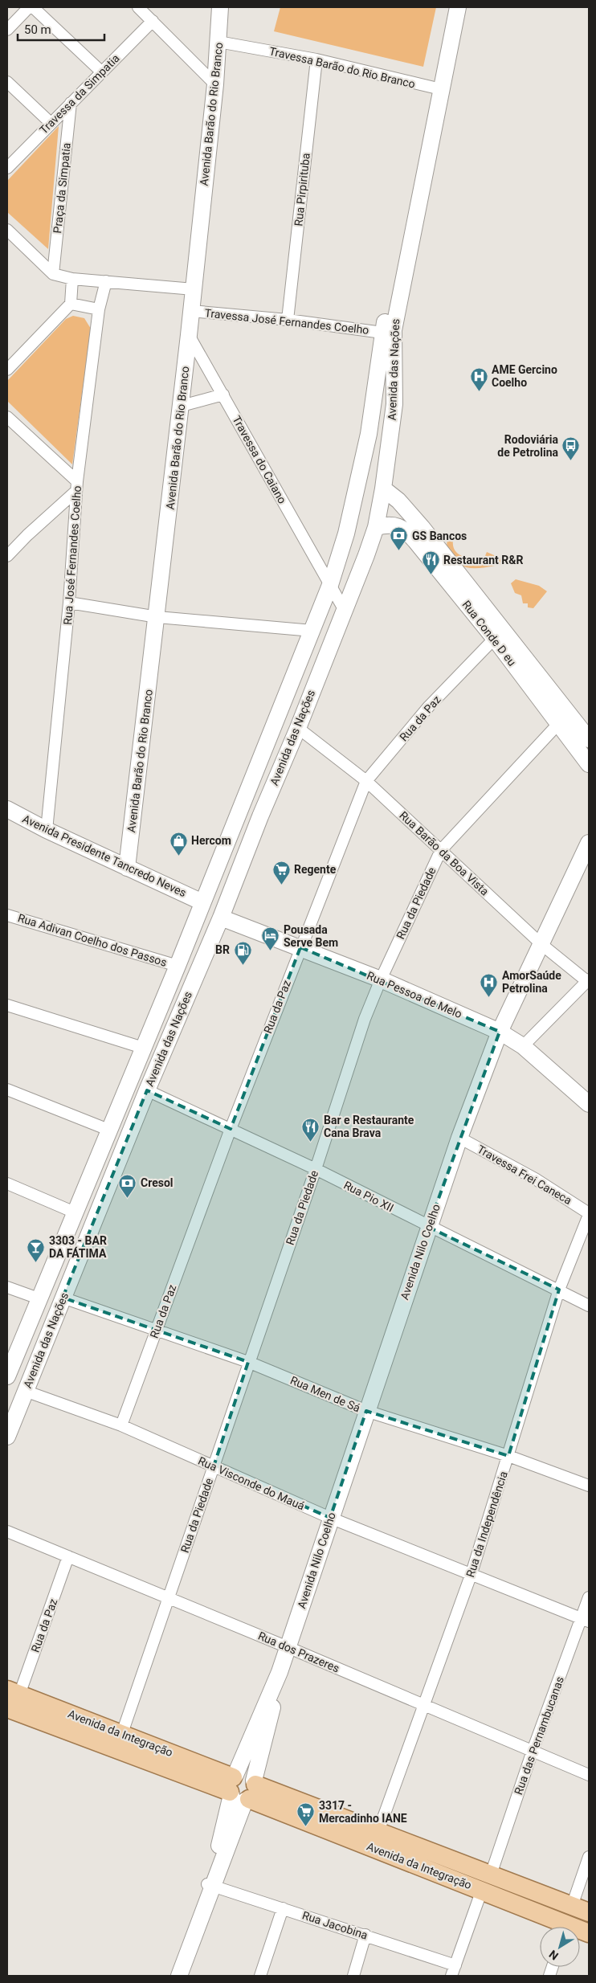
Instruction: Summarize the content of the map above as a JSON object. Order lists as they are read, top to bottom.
{
  "streets": {
    "main road": [
      "Avenida Barão do Rio Branco",
      "Avenida das Nações",
      "Rua Conde D eu",
      "Avenida Presidente Tancredo Neves",
      "Rua Pessoa de Melo",
      "Avenida Nilo Coelho",
      "Avenida da Integração"
    ],
    "street": [
      "Travessa Barão do Rio Branco",
      "Travessa da Simpatia",
      "Praça da Simpatia",
      "Rua Pirpirituba",
      "Travessa José Fernandes Coelho",
      "Travessa do Caiano",
      "Rua José Fernandes Coelho",
      "Rua da Paz",
      "Rua Barão da Boa Vista",
      "Rua da Piedade",
      "Rua Adivan Coelho dos Passos",
      "Travessa Frei Caneca",
      "Rua Pio XII",
      "Rua Men de Sá",
      "Rua Visconde do Mauá",
      "Rua da Independência",
      "Rua dos Prazeres",
      "Rua das Pernambucanas",
      "Rua Jacobina"
    ]
  },
  "crossings": [
    ["Travessa Barão do Rio Branco", "Avenida Barão do Rio Branco"],
    ["Travessa Barão do Rio Branco", "Rua Pirpirituba"],
    ["Travessa Barão do Rio Branco", "Avenida das Nações"],
    ["Travessa da Simpatia", "Praça da Simpatia"],
    ["Avenida Barão do Rio Branco", "Travessa José Fernandes Coelho"],
    ["Avenida Barão do Rio Branco", "Travessa do Caiano"],
    ["Avenida Barão do Rio Branco", "Avenida Presidente Tancredo Neves"],
    ["Rua Pirpirituba", "Travessa José Fernandes Coelho"],
    ["Travessa José Fernandes Coelho", "Avenida das Nações"],
    ["Avenida das Nações", "Travessa do Caiano"],
    ["Avenida das Nações", "Rua Conde D eu"],
    ["Avenida das Nações", "Rua Barão da Boa Vista"],
    ["Avenida das Nações", "Avenida Presidente Tancredo Neves"],
    ["Avenida das Nações", "Rua Adivan Coelho dos Passos"],
    ["Avenida das Nações", "Rua Pessoa de Melo"],
    ["Avenida das Nações", "Rua Pio XII"],
    ["Avenida das Nações", "Rua Men de Sá"],
    ["Avenida das Nações", "Rua Visconde do Mauá"],
    ["Rua José Fernandes Coelho", "Avenida Presidente Tancredo Neves"],
    ["Rua Conde D eu", "Rua da Paz"],
    ["Rua Conde D eu", "Rua da Piedade"],
    ["Rua da Paz", "Rua Barão da Boa Vista"],
    ["Rua da Paz", "Rua Pessoa de Melo"],
    ["Rua da Paz", "Rua Pio XII"],
    ["Rua da Paz", "Rua Men de Sá"],
    ["Rua da Paz", "Rua Visconde do Mauá"],
    ["Rua da Paz", "Rua dos Prazeres"],
    ["Rua da Paz", "Avenida da Integração"],
    ["Rua Barão da Boa Vista", "Rua da Piedade"],
    ["Rua Barão da Boa Vista", "Avenida Nilo Coelho"],
    ["Rua da Piedade", "Rua Pessoa de Melo"],
    ["Rua da Piedade", "Rua Pio XII"],
    ["Rua da Piedade", "Rua Men de Sá"],
    ["Rua da Piedade", "Rua Visconde do Mauá"],
    ["Rua da Piedade", "Rua dos Prazeres"],
    ["Rua da Piedade", "Avenida da Integração"],
    ["Rua Pessoa de Melo", "Avenida Nilo Coelho"],
    ["Travessa Frei Caneca", "Avenida Nilo Coelho"],
    ["Travessa Frei Caneca", "Rua da Independência"],
    ["Rua Pio XII", "Avenida Nilo Coelho"],
    ["Rua Pio XII", "Rua da Independência"],
    ["Avenida Nilo Coelho", "Rua Men de Sá"],
    ["Avenida Nilo Coelho", "Rua Visconde do Mauá"],
    ["Avenida Nilo Coelho", "Rua dos Prazeres"],
    ["Avenida Nilo Coelho", "Avenida da Integração"],
    ["Avenida Nilo Coelho", "Rua Jacobina"],
    ["Rua Men de Sá", "Rua da Independência"],
    ["Rua Visconde do Mauá", "Rua da Independência"],
    ["Rua Visconde do Mauá", "Rua das Pernambucanas"],
    ["Rua da Independência", "Rua dos Prazeres"],
    ["Rua da Independência", "Avenida da Integração"],
    ["Rua dos Prazeres", "Rua das Pernambucanas"],
    ["Avenida da Integração", "Rua das Pernambucanas"]
  ],
  "places": {
    "hospital": ["AME Gercino Coelho", "AmorSaúde Petrolina"],
    "bus stop": ["Rodoviária de Petrolina"],
    "bank": ["GS Bancos", "Cresol"],
    "restaurant": ["Restaurant R&R", "Bar e Restaurante Cana Brava"],
    "shop": ["Hercom"],
    "supermarket": ["Regente", "3317 - Mercadinho IANE"],
    "hotel": ["Pousada Serve Bem"],
    "fuel station": ["BR"],
    "bar": ["3303 - BAR DA FÁTIMA"]
  },
  "scale_bar": "50 m",
  "north": "bottom left"
}
